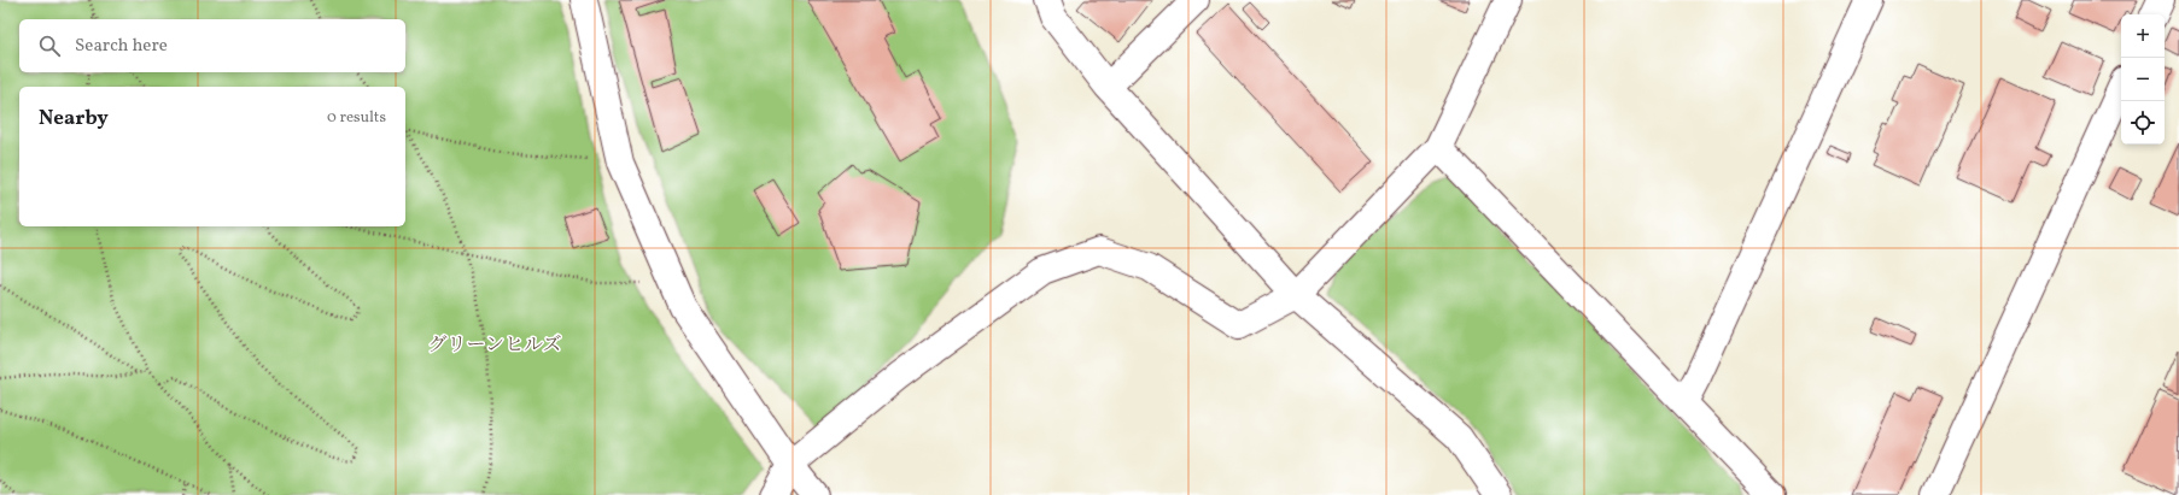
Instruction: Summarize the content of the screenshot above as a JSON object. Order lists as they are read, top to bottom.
{
  "parks": ["グリーンヒルズ"],
  "page": {
    "map_buttons": ["+", "−"],
    "search": "Search here",
    "heading": ["Nearby", "0 results"]
  }
}
